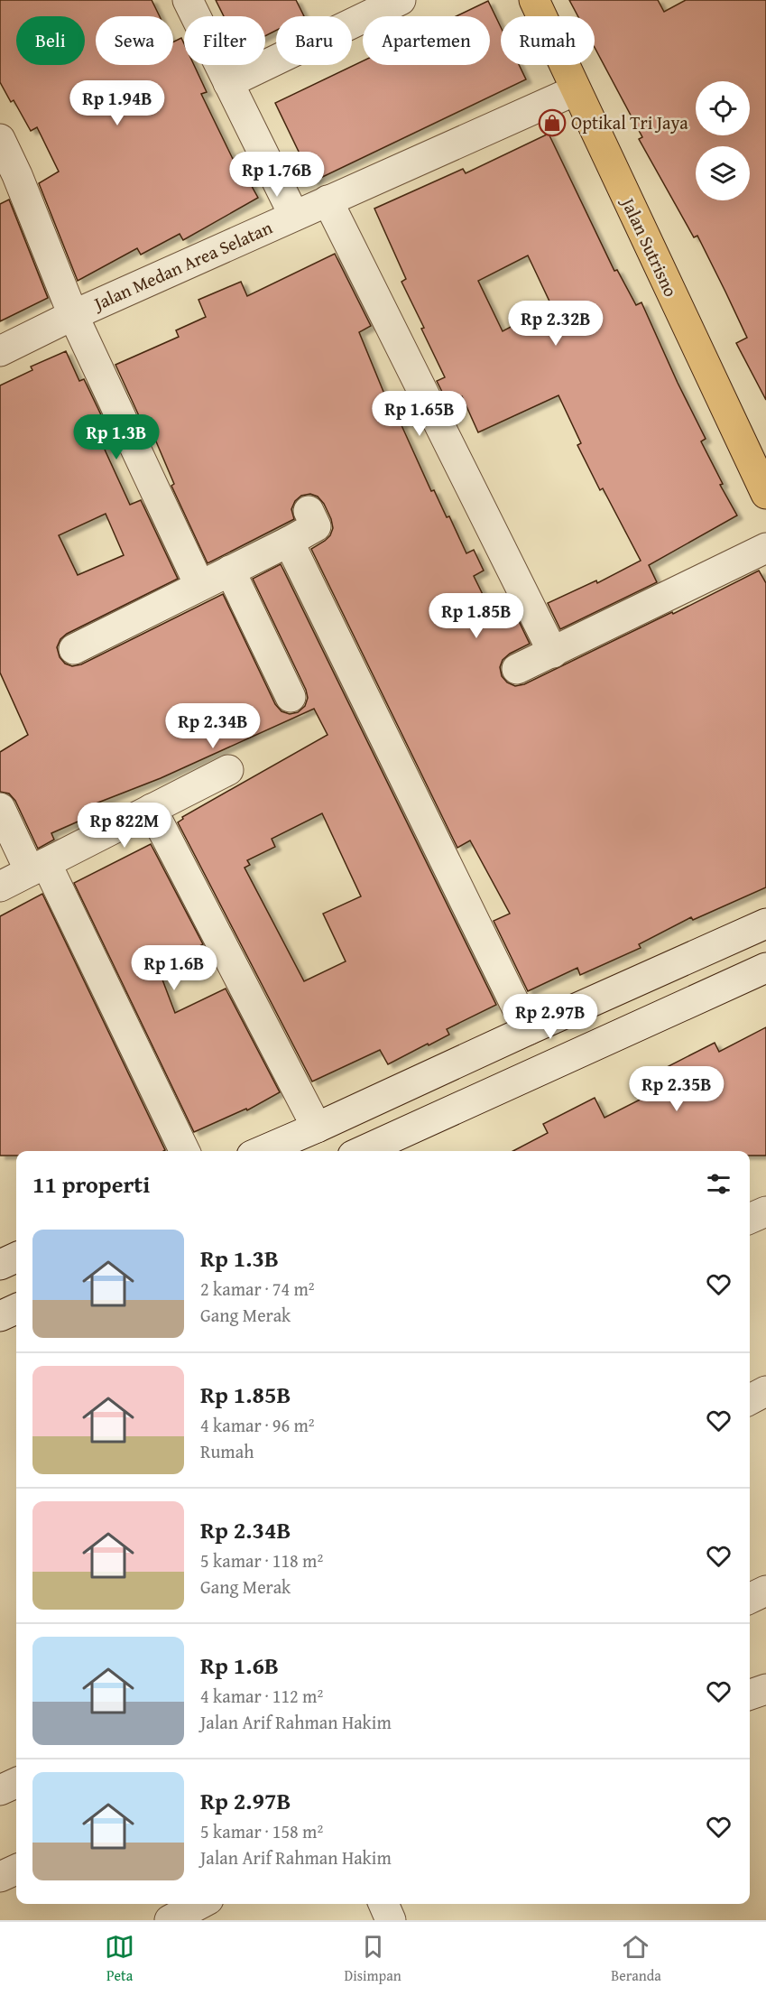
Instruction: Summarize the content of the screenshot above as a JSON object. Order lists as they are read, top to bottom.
{
  "streets": {
    "main road": ["Jalan Sutrisno"],
    "street": ["Jalan Medan Area Selatan"]
  },
  "crossings": [
    ["Jalan Sutrisno", "Jalan Medan Area Selatan"]
  ],
  "places": {
    "shop": ["Optikal Tri Jaya"]
  },
  "page": {
    "chip": [
      "Beli",
      "Sewa",
      "Filter",
      "Baru",
      "Apartemen",
      "Rumah"
    ],
    "price": [
      "Rp 1.94B",
      "Rp 1.76B",
      "Rp 2.32B",
      "Rp 1.65B",
      "Rp 1.3B",
      "Rp 1.85B",
      "Rp 2.34B",
      "Rp 822M",
      "Rp 1.6B",
      "Rp 2.97B",
      "Rp 2.35B"
    ],
    "heading": "11 properti",
    "list": [
      {
        "name": "Rp 1.3B",
        "note": "2 kamar · 74 m² · Gang Merak"
      },
      {
        "name": "Rp 1.85B",
        "note": "4 kamar · 96 m² · Rumah"
      },
      {
        "name": "Rp 2.34B",
        "note": "5 kamar · 118 m² · Gang Merak"
      },
      {
        "name": "Rp 1.6B",
        "note": "4 kamar · 112 m² · Jalan Arif Rahman Hakim"
      },
      {
        "name": "Rp 2.97B",
        "note": "5 kamar · 158 m² · Jalan Arif Rahman Hakim"
      }
    ],
    "tabs": ["Peta", "Disimpan", "Beranda"]
  }
}
